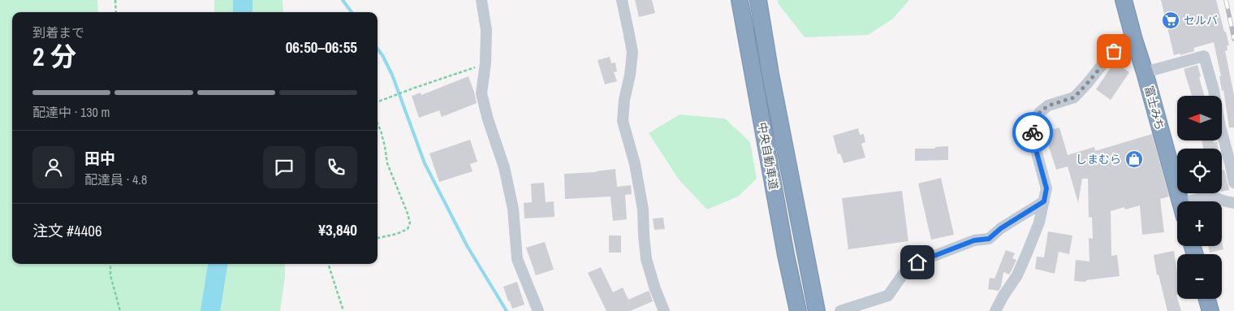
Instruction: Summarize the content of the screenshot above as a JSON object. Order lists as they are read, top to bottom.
{
  "streets": {
    "highway": ["富士みち", "中央自動車道"]
  },
  "places": {
    "supermarket": ["セルバ"],
    "shop": ["しまむら"]
  },
  "north": "left",
  "page": {
    "heading": ["2 分", "到着まで", "06:50–06:55"],
    "panel": [
      "田中",
      "配達員 · 4.8",
      "注文 #4406",
      "¥3,840"
    ],
    "bar": "配達中 · 130 m",
    "map_buttons": ["+", "−"]
  }
}
